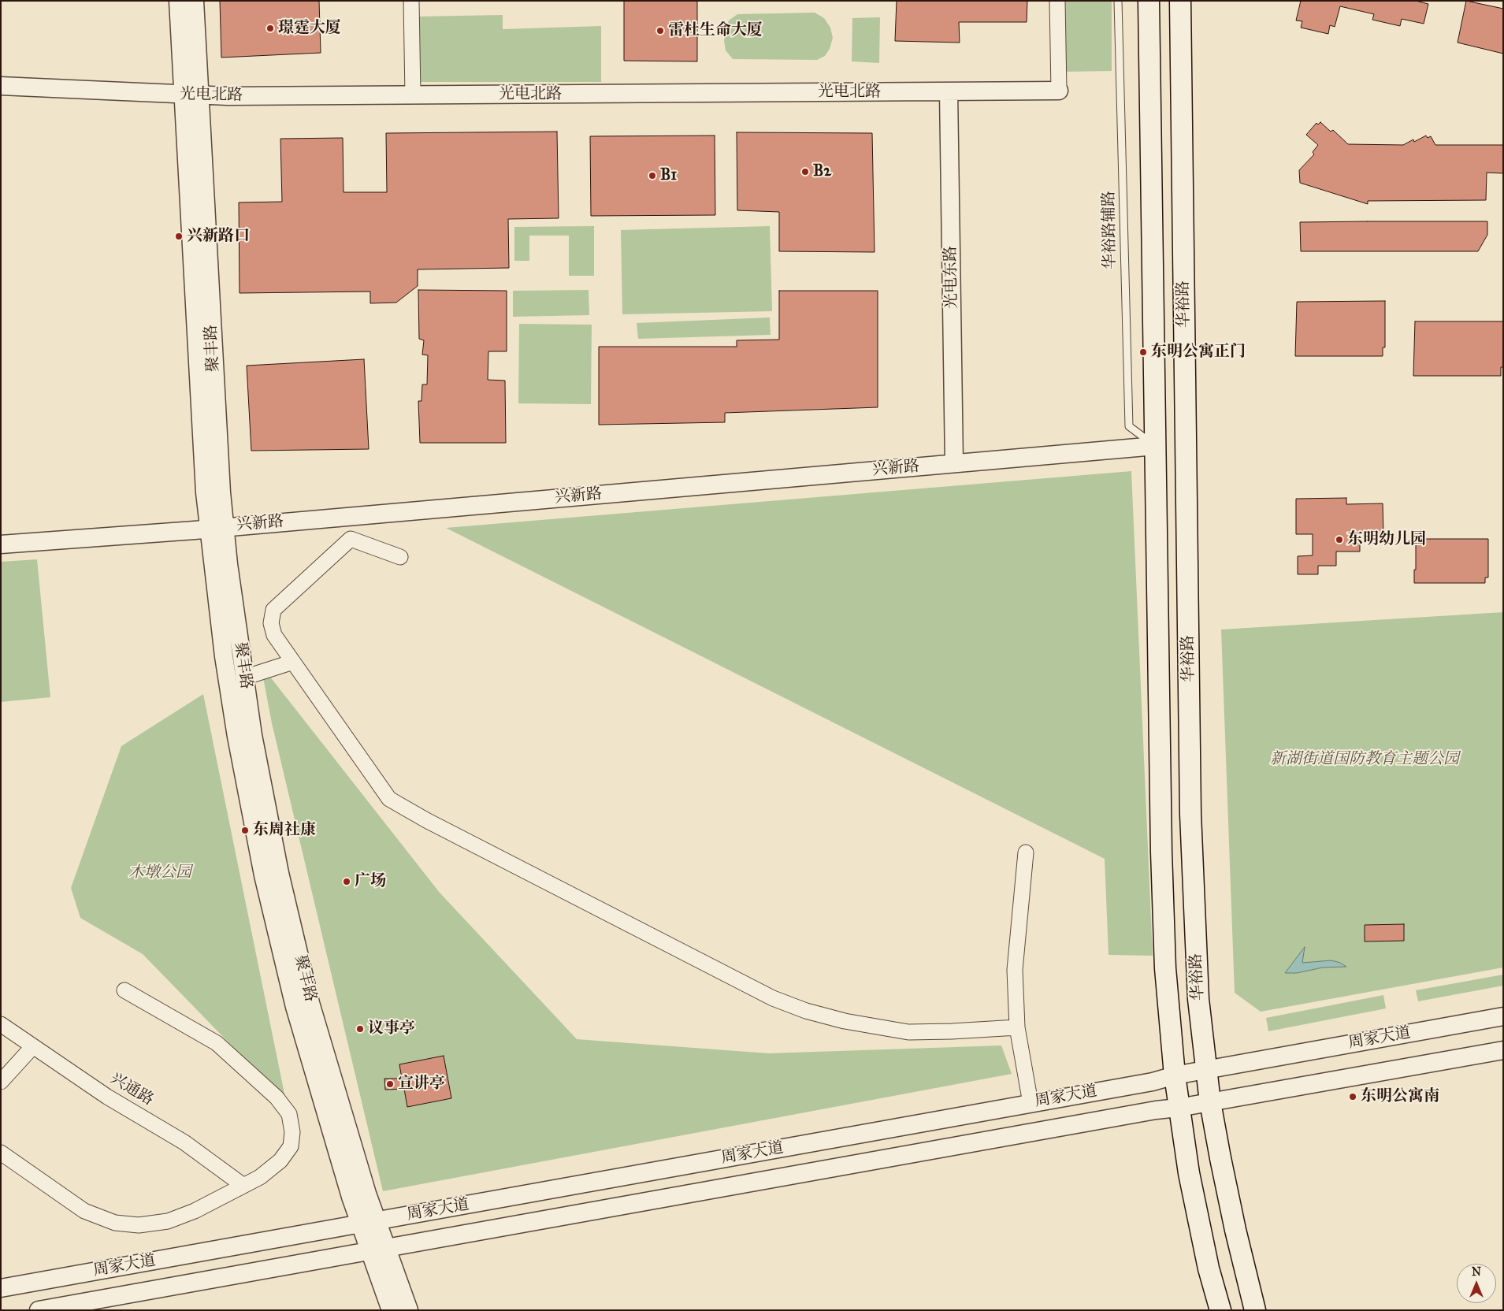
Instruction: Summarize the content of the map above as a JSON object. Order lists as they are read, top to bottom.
{
  "streets": {
    "main road": ["华裕路"],
    "street": [
      "光电北路",
      "光电东路",
      "聚丰路",
      "兴新路",
      "周家大道",
      "兴通路"
    ],
    "lane": ["华裕路辅路"]
  },
  "crossings": [
    ["光电北路", "光电东路"],
    ["光电北路", "聚丰路"],
    ["华裕路辅路", "华裕路"],
    ["华裕路辅路", "兴新路"],
    ["光电东路", "兴新路"],
    ["华裕路", "兴新路"],
    ["华裕路", "周家大道"],
    ["聚丰路", "兴新路"],
    ["聚丰路", "周家大道"]
  ],
  "parks": ["新湖街道国防教育主题公园", "木墩公园"],
  "places": [
    "璟霆大厦",
    "雷杜生命大厦",
    "B2",
    "B1",
    "兴新路口",
    "东明公寓正门",
    "东明幼儿园",
    "东周社康",
    "广场",
    "议事亭",
    "宣讲亭",
    "东明公寓南"
  ],
  "north": "top"
}
